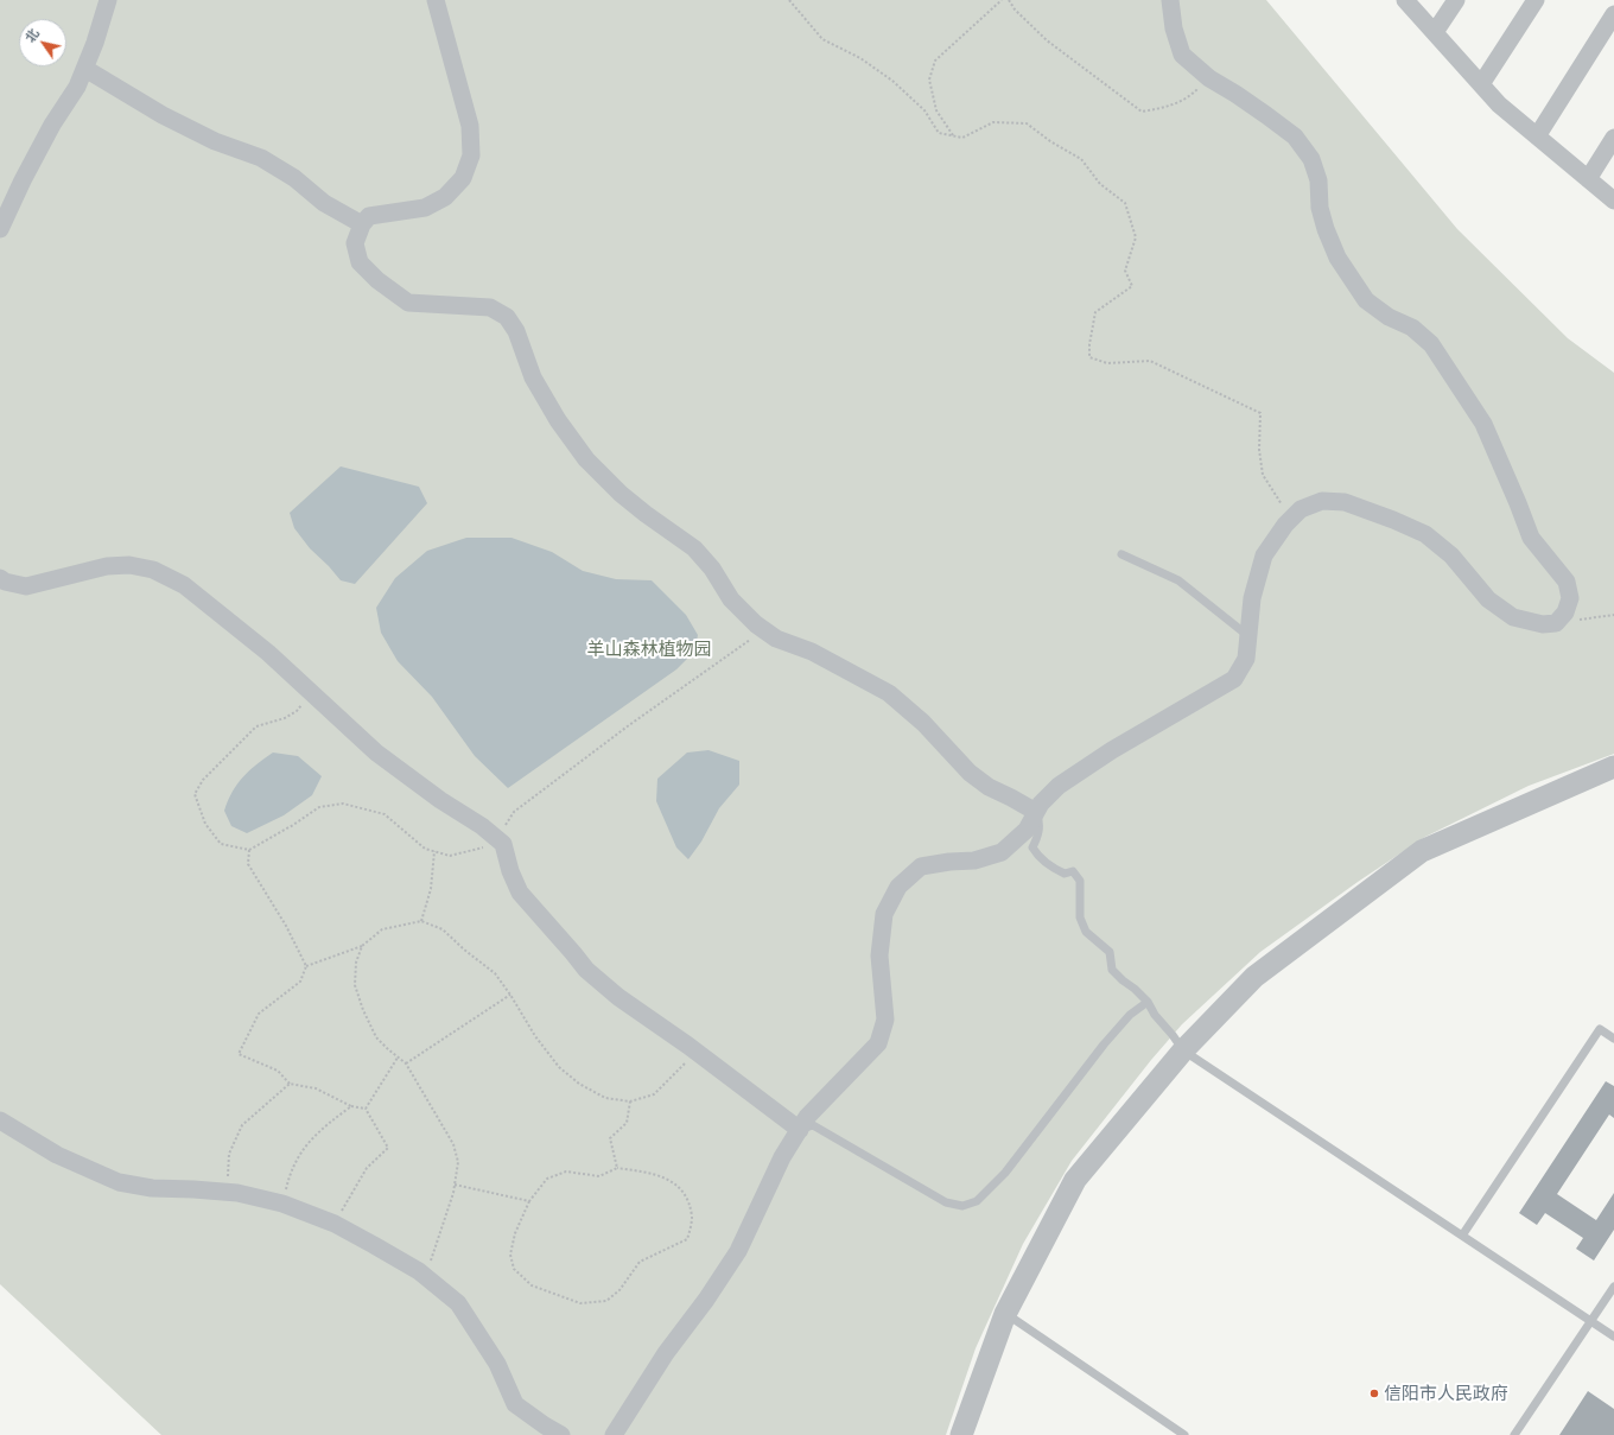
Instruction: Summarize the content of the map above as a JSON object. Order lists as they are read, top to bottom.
{
  "parks": ["羊山森林植物园"],
  "places": ["信阳市人民政府"],
  "north": "top left"
}
